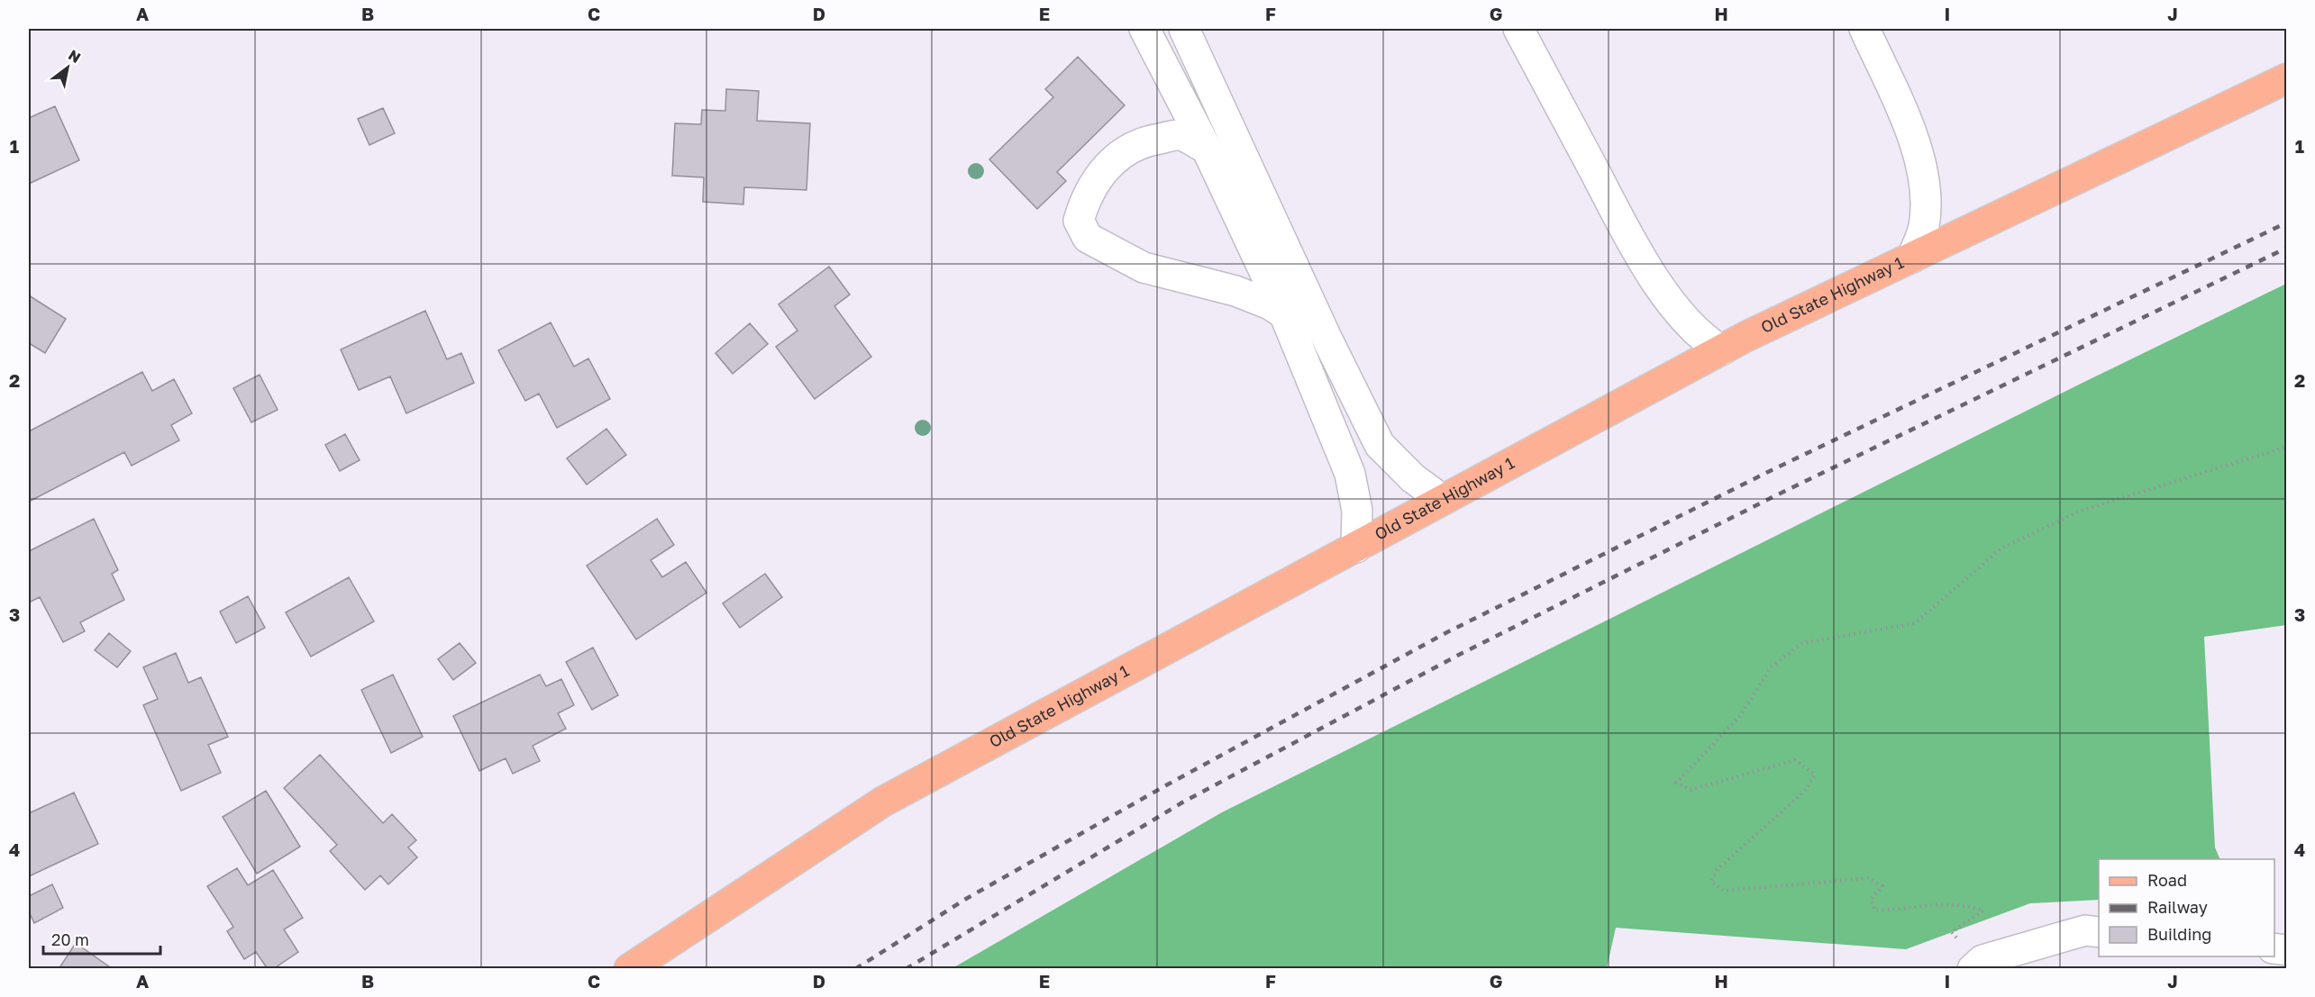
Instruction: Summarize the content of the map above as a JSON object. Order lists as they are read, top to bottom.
{
  "streets": {
    "main road": ["Old State Highway 1"]
  },
  "legend": ["Road", "Railway", "Building"],
  "scale_bar": "20 m",
  "north": "top right",
  "grid": {
    "columns": [
      "A",
      "B",
      "C",
      "D",
      "E",
      "F",
      "G",
      "H",
      "I",
      "J"
    ],
    "rows": [
      "1",
      "2",
      "3",
      "4"
    ]
  }
}
